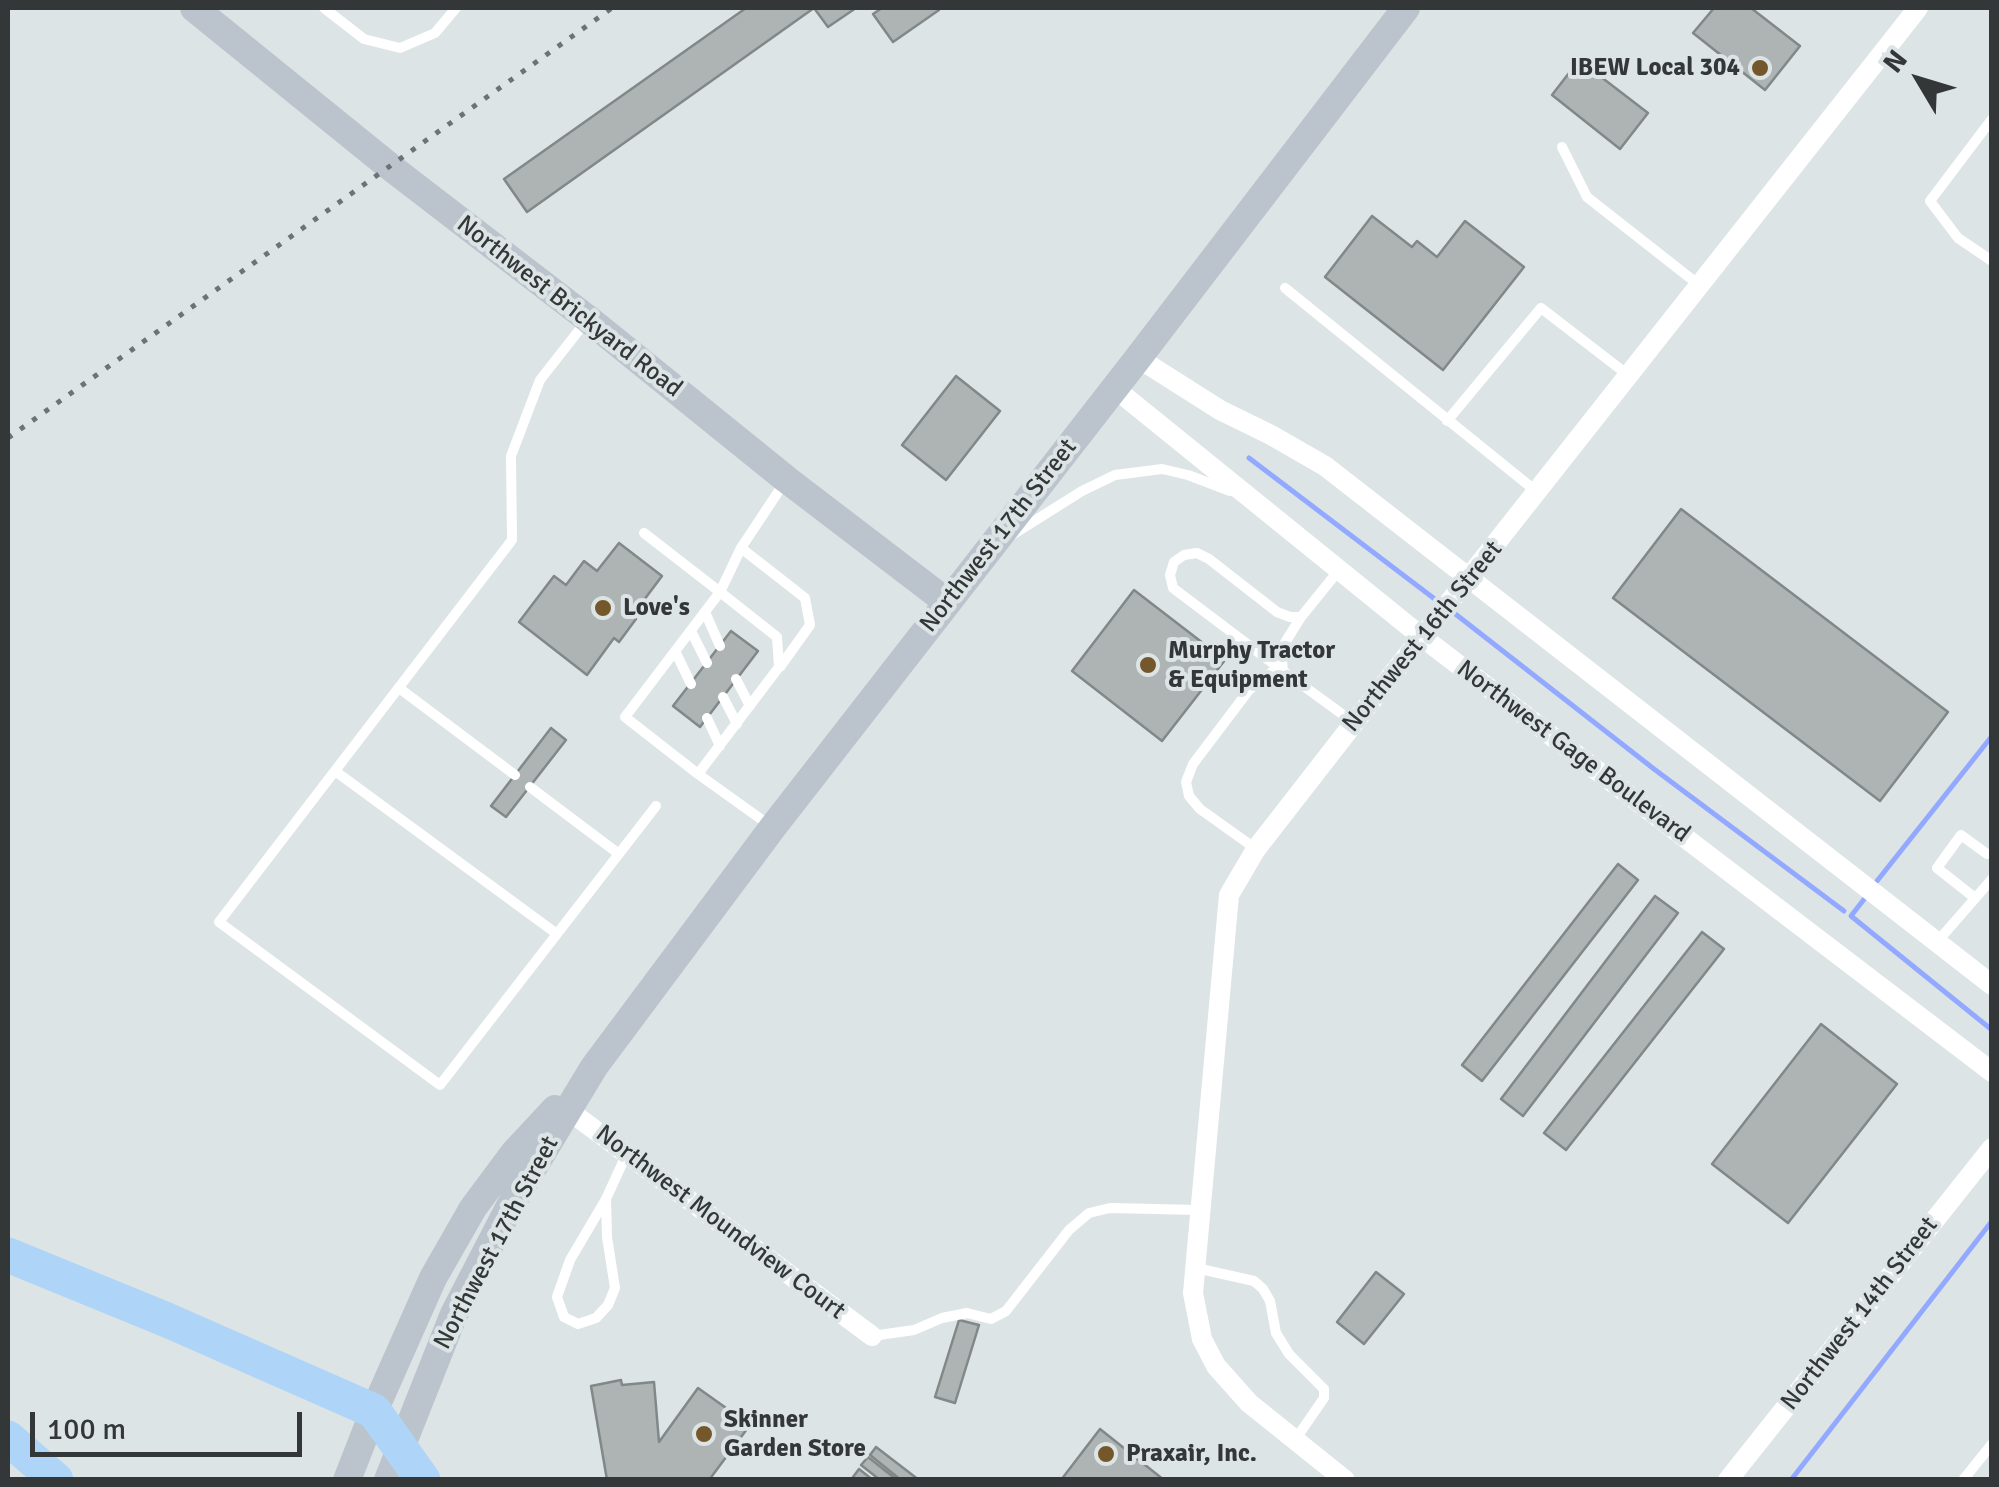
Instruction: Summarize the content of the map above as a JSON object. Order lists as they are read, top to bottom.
{
  "streets": {
    "main road": ["Northwest Brickyard Road", "Northwest 17th Street"],
    "street": [
      "Northwest 16th Street",
      "Northwest Gage Boulevard",
      "Northwest Moundview Court",
      "Northwest 14th Street"
    ]
  },
  "crossings": [
    ["Northwest Brickyard Road", "Northwest 17th Street"],
    ["Northwest 17th Street", "Northwest Gage Boulevard"],
    ["Northwest 17th Street", "Northwest Moundview Court"],
    ["Northwest 16th Street", "Northwest Gage Boulevard"]
  ],
  "places": [
    "IBEW Local 304",
    "Love's",
    "Murphy Tractor & Equipment",
    "Skinner Garden Store",
    "Praxair, Inc."
  ],
  "scale_bar": "100 m",
  "north": "top left"
}
